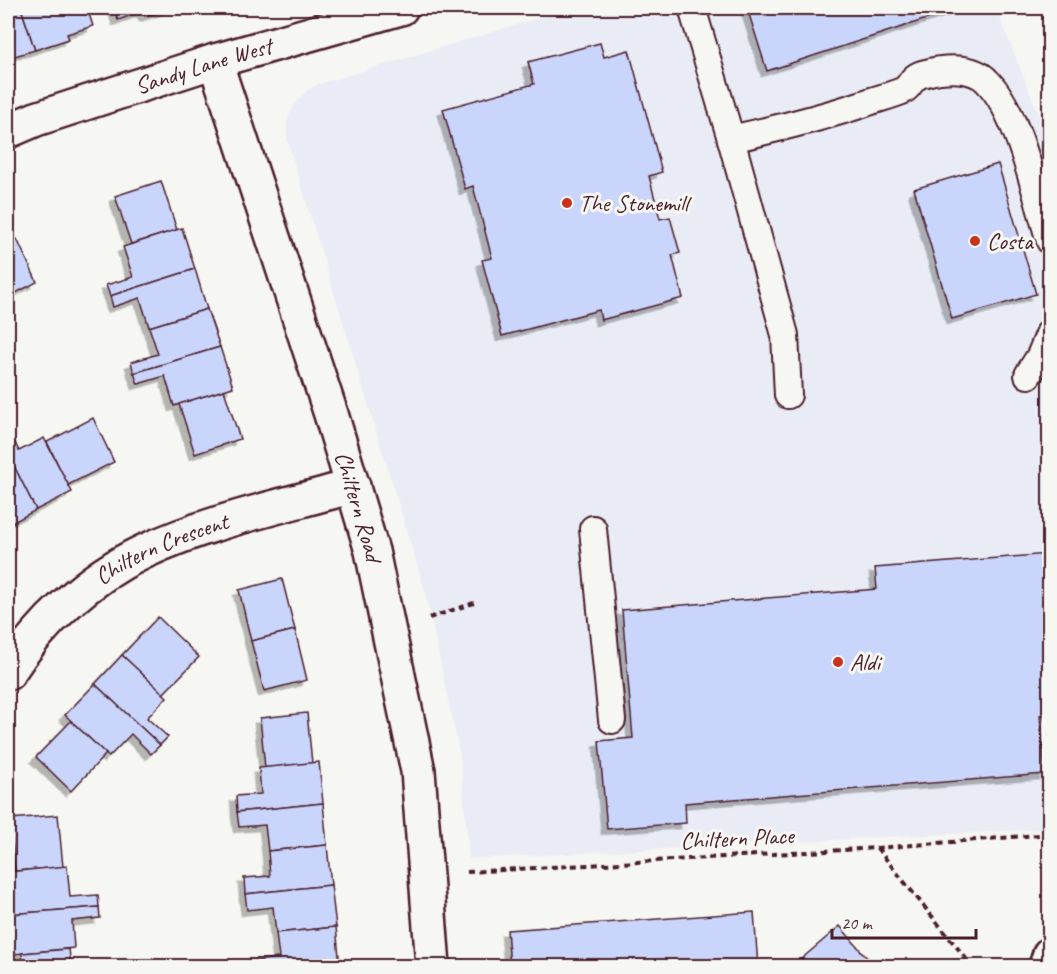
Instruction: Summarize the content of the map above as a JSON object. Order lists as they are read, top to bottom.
{
  "streets": {
    "street": ["Sandy Lane West", "Chiltern Road", "Chiltern Crescent"],
    "path": ["Chiltern Place"]
  },
  "crossings": [
    ["Sandy Lane West", "Chiltern Road"],
    ["Chiltern Road", "Chiltern Crescent"],
    ["Chiltern Road", "Chiltern Place"]
  ],
  "places": ["The Stonemill", "Costa", "Aldi"],
  "scale_bar": "20 m"
}
